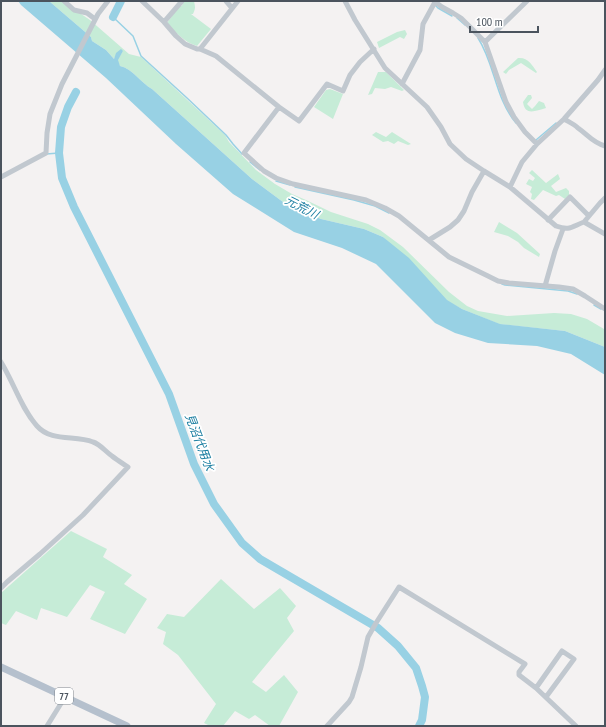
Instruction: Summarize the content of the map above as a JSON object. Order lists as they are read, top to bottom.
{
  "streets": {
    "main road": ["77"]
  },
  "water": ["元荒川", "見沼代用水"],
  "scale_bar": "100 m"
}
